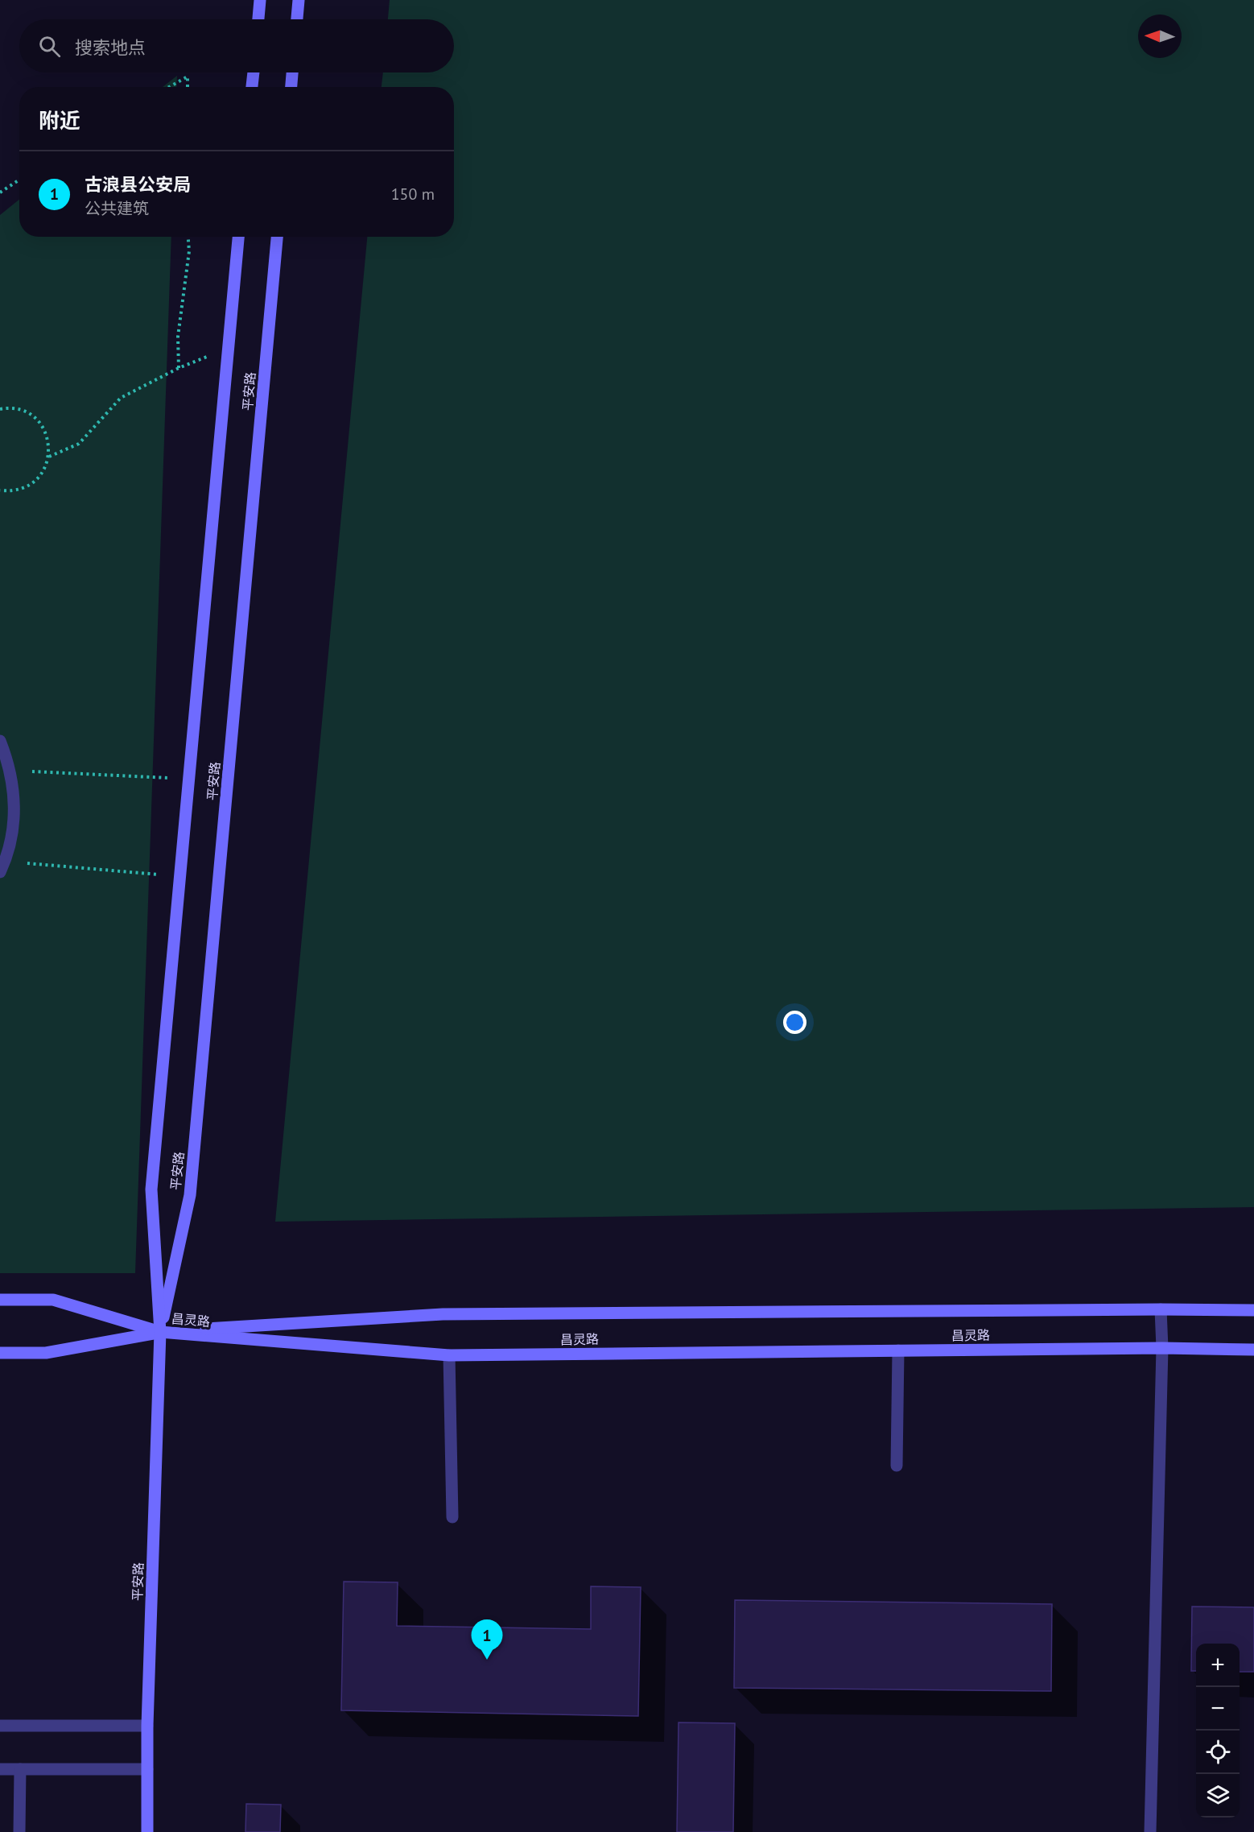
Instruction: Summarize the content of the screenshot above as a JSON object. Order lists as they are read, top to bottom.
{
  "streets": {
    "main road": ["平安路", "昌灵路"]
  },
  "crossings": [
    ["平安路", "昌灵路"]
  ],
  "north": "left",
  "page": {
    "search": "搜索地点",
    "heading": "附近",
    "list": [
      {
        "mark": "1",
        "name": "古浪县公安局",
        "note": "公共建筑",
        "value": "150 m"
      }
    ],
    "pins": "1",
    "map_buttons": ["+", "−"]
  }
}
